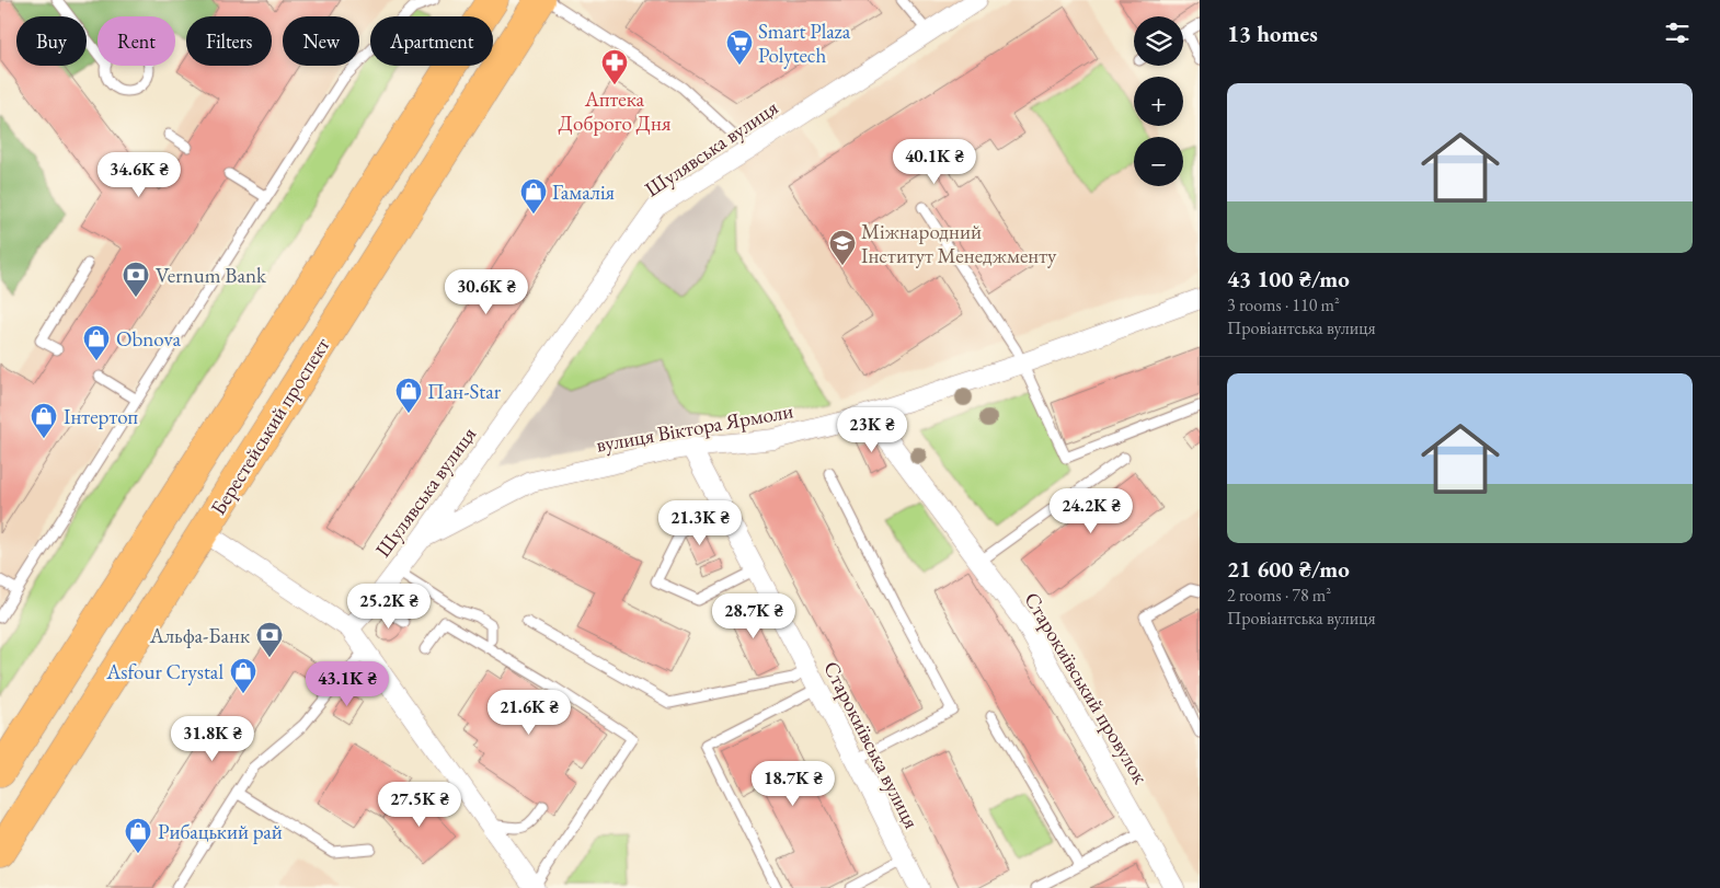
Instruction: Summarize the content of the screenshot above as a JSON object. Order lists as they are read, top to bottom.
{
  "streets": {
    "main road": ["Берестейський проспект"],
    "street": [
      "Шулявська вулиця",
      "вулиця Віктора Ярмоли",
      "Старокиївський провулок",
      "Старокиївська вулиця"
    ]
  },
  "crossings": [
    ["Шулявська вулиця", "вулиця Віктора Ярмоли"],
    ["вулиця Віктора Ярмоли", "Старокиївський провулок"],
    ["вулиця Віктора Ярмоли", "Старокиївська вулиця"]
  ],
  "places": {
    "supermarket": ["Smart Plaza Polytech"],
    "pharmacy": ["Аптека Доброго Дня"],
    "shop": [
      "Гамалія",
      "Obnova",
      "Пан-Star",
      "Інтертоп",
      "Asfour Crystal",
      "Рибацький рай"
    ],
    "school or university": ["Міжнародний Інститут Менеджменту"],
    "bank": ["Vernum Bank", "Альфа-Банк"]
  },
  "page": {
    "heading": "13 homes",
    "map_buttons": ["+", "−"],
    "chip": [
      "Buy",
      "Rent",
      "Filters",
      "New",
      "Apartment"
    ],
    "list": [
      {
        "name": "43 100 ₴/mo",
        "note": "3 rooms · 110 m² · Провіантська вулиця"
      },
      {
        "name": "21 600 ₴/mo",
        "note": "2 rooms · 78 m² · Провіантська вулиця"
      }
    ],
    "price": [
      "40.1K ₴",
      "34.6K ₴",
      "30.6K ₴",
      "23K ₴",
      "24.2K ₴",
      "21.3K ₴",
      "25.2K ₴",
      "28.7K ₴",
      "43.1K ₴",
      "21.6K ₴",
      "31.8K ₴",
      "18.7K ₴",
      "27.5K ₴"
    ]
  }
}
